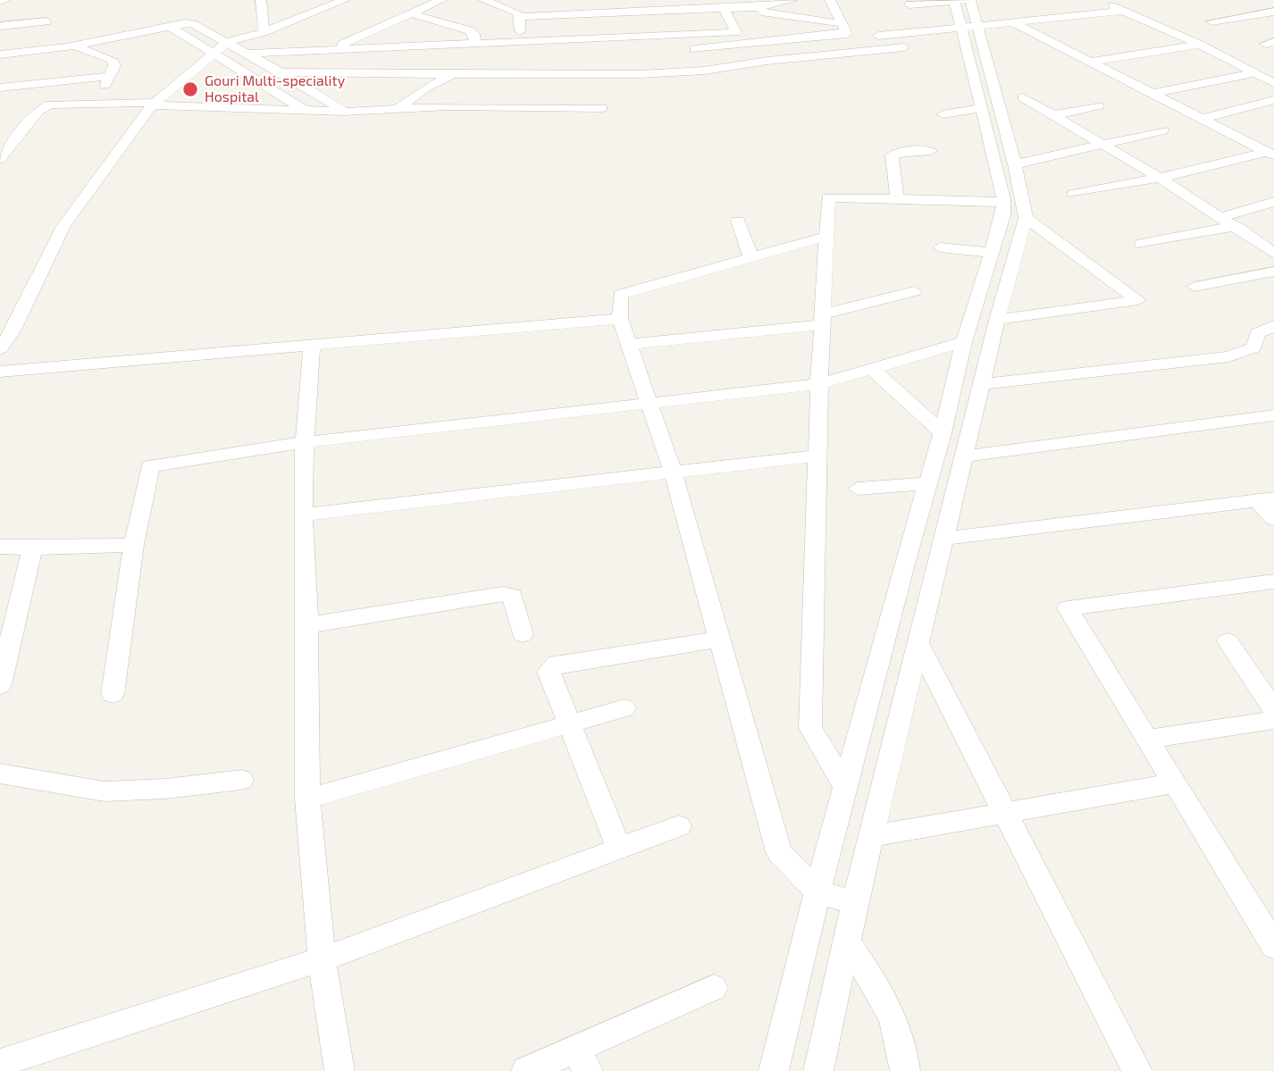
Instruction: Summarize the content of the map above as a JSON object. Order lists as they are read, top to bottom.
{
  "places": ["Gouri Multi-speciality Hospital"]
}
